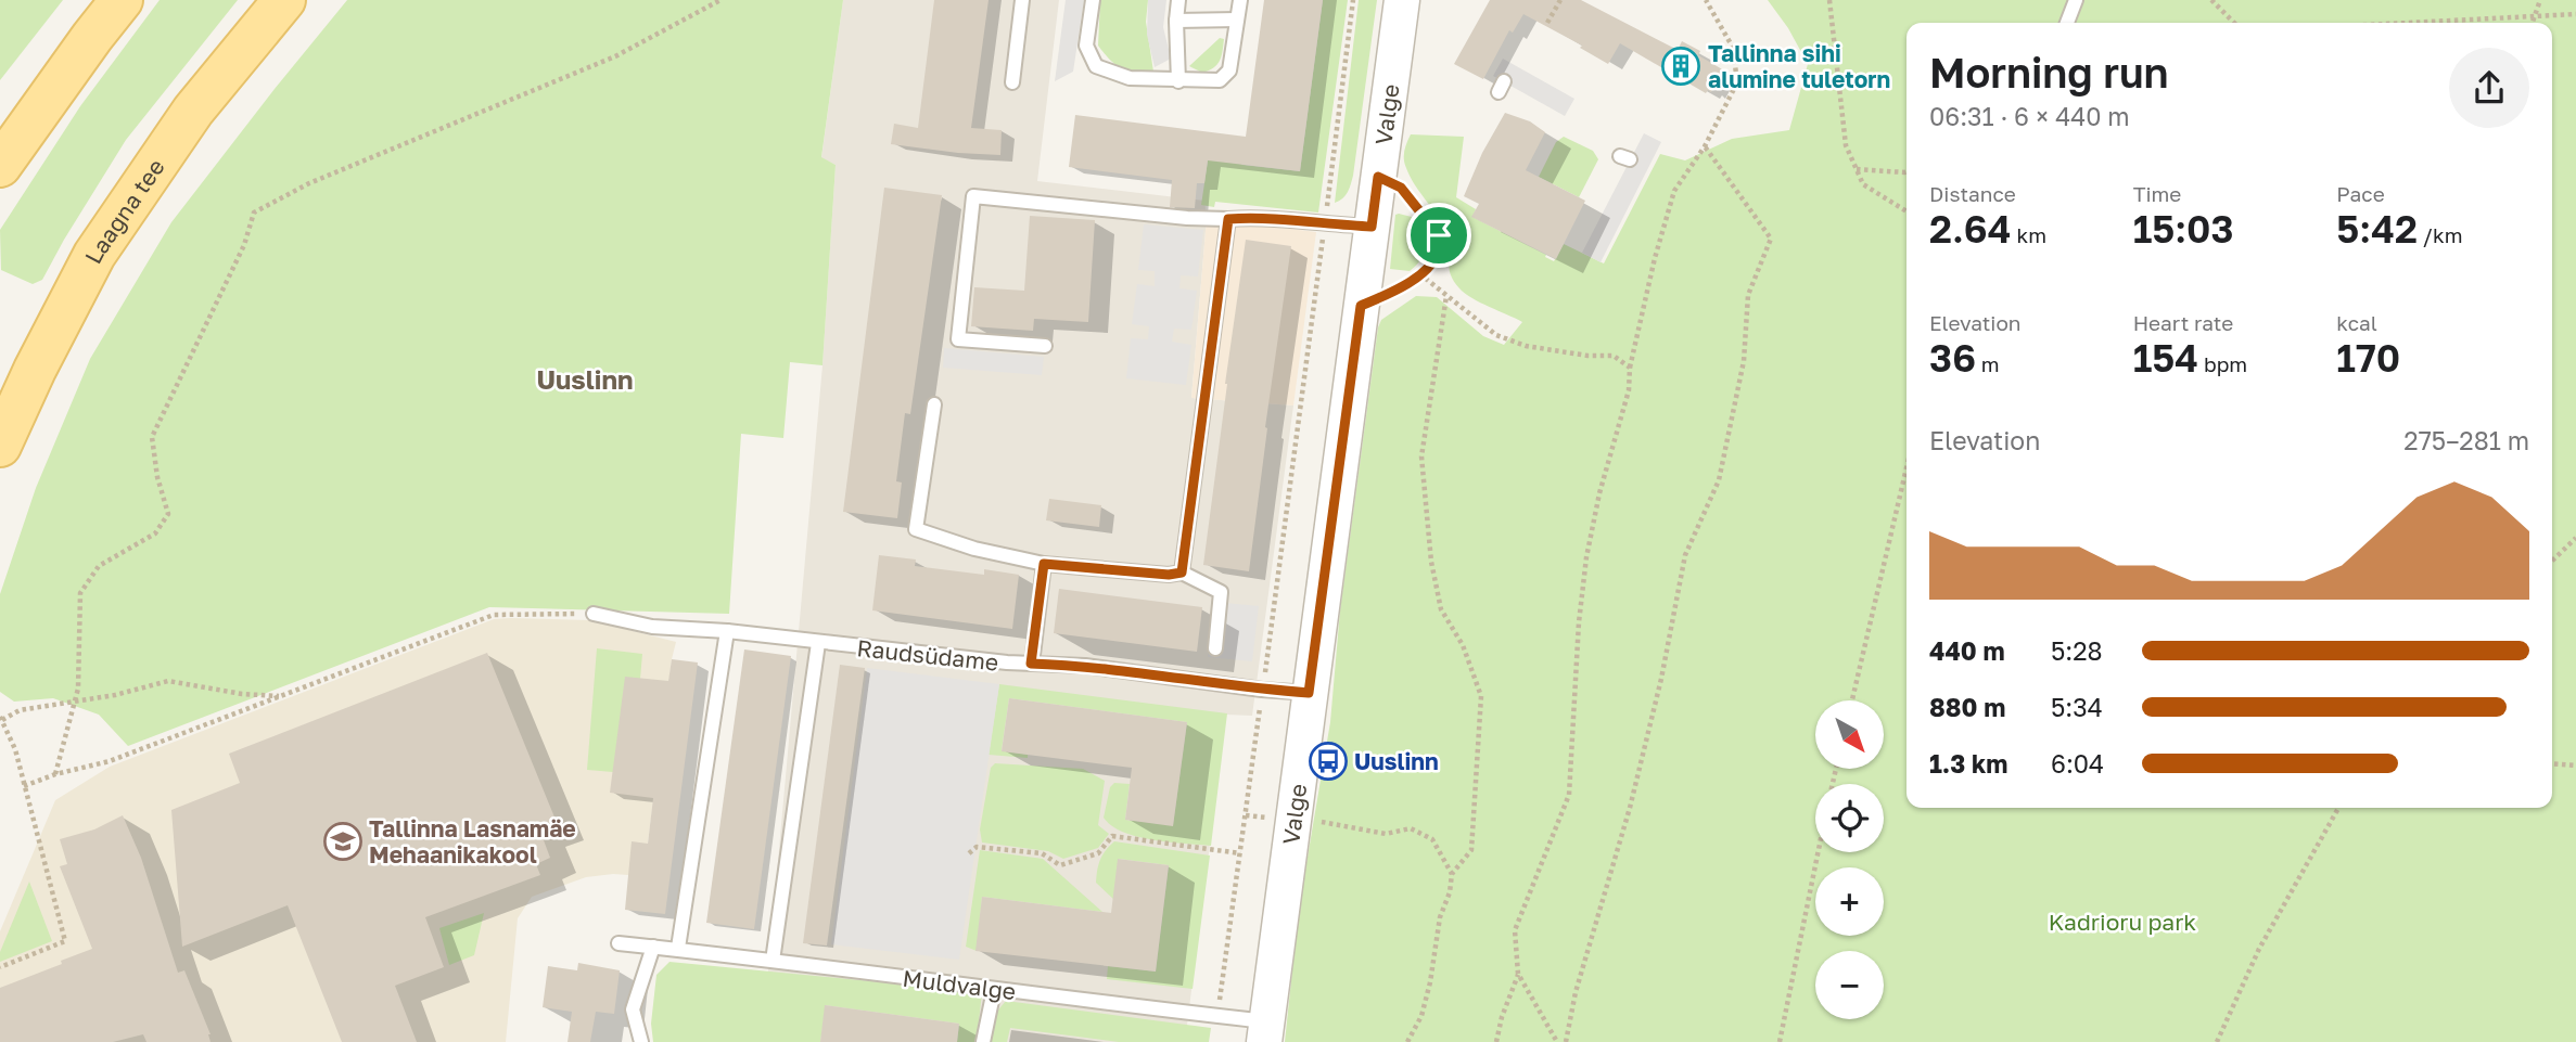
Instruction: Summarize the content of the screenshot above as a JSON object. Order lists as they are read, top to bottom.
{
  "streets": {
    "main road": ["Laagna tee"],
    "street": ["Valge"],
    "lane": ["Raudsüdame", "Muldvalge"]
  },
  "crossings": [
    ["Valge", "Raudsüdame"],
    ["Valge", "Muldvalge"]
  ],
  "districts": ["Uuslinn"],
  "parks": ["Kadrioru park"],
  "places": {
    "building": ["Tallinna sihi alumine tuletorn"],
    "bus stop": ["Uuslinn"],
    "school or university": ["Tallinna Lasnamäe Mehaanikakool"]
  },
  "north": "bottom right",
  "page": {
    "heading": ["Morning run", "06:31 · 6 × 440 m"],
    "stats": [
      ["Distance", "2.64 km"],
      ["Time", "15:03"],
      ["Pace", "5:42 /km"],
      ["Elevation", "36 m"],
      ["Heart rate", "154 bpm"],
      ["kcal", "170"]
    ],
    "chart": ["Elevation", "275–281 m"],
    "list": [
      {
        "name": "440 m",
        "note": "5:28"
      },
      {
        "name": "880 m",
        "note": "5:34"
      },
      {
        "name": "1.3 km",
        "note": "6:04"
      }
    ],
    "map_buttons": ["+", "−"]
  }
}
